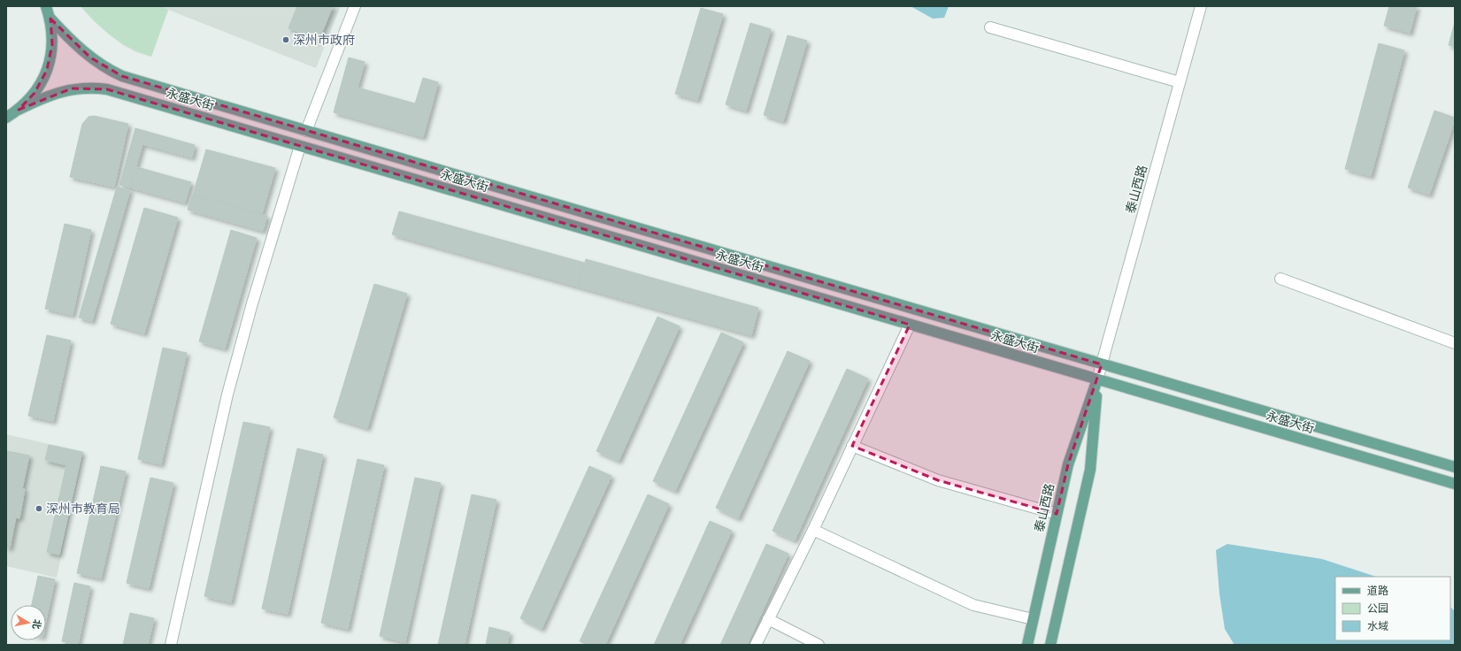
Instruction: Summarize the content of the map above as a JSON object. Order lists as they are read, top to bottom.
{
  "streets": {
    "main road": ["永盛大街", "泰山西路"]
  },
  "crossings": [
    ["永盛大街", "泰山西路"]
  ],
  "places": ["深州市政府", "深州市教育局"],
  "legend": ["道路", "公园", "水域"],
  "north": "right"
}
